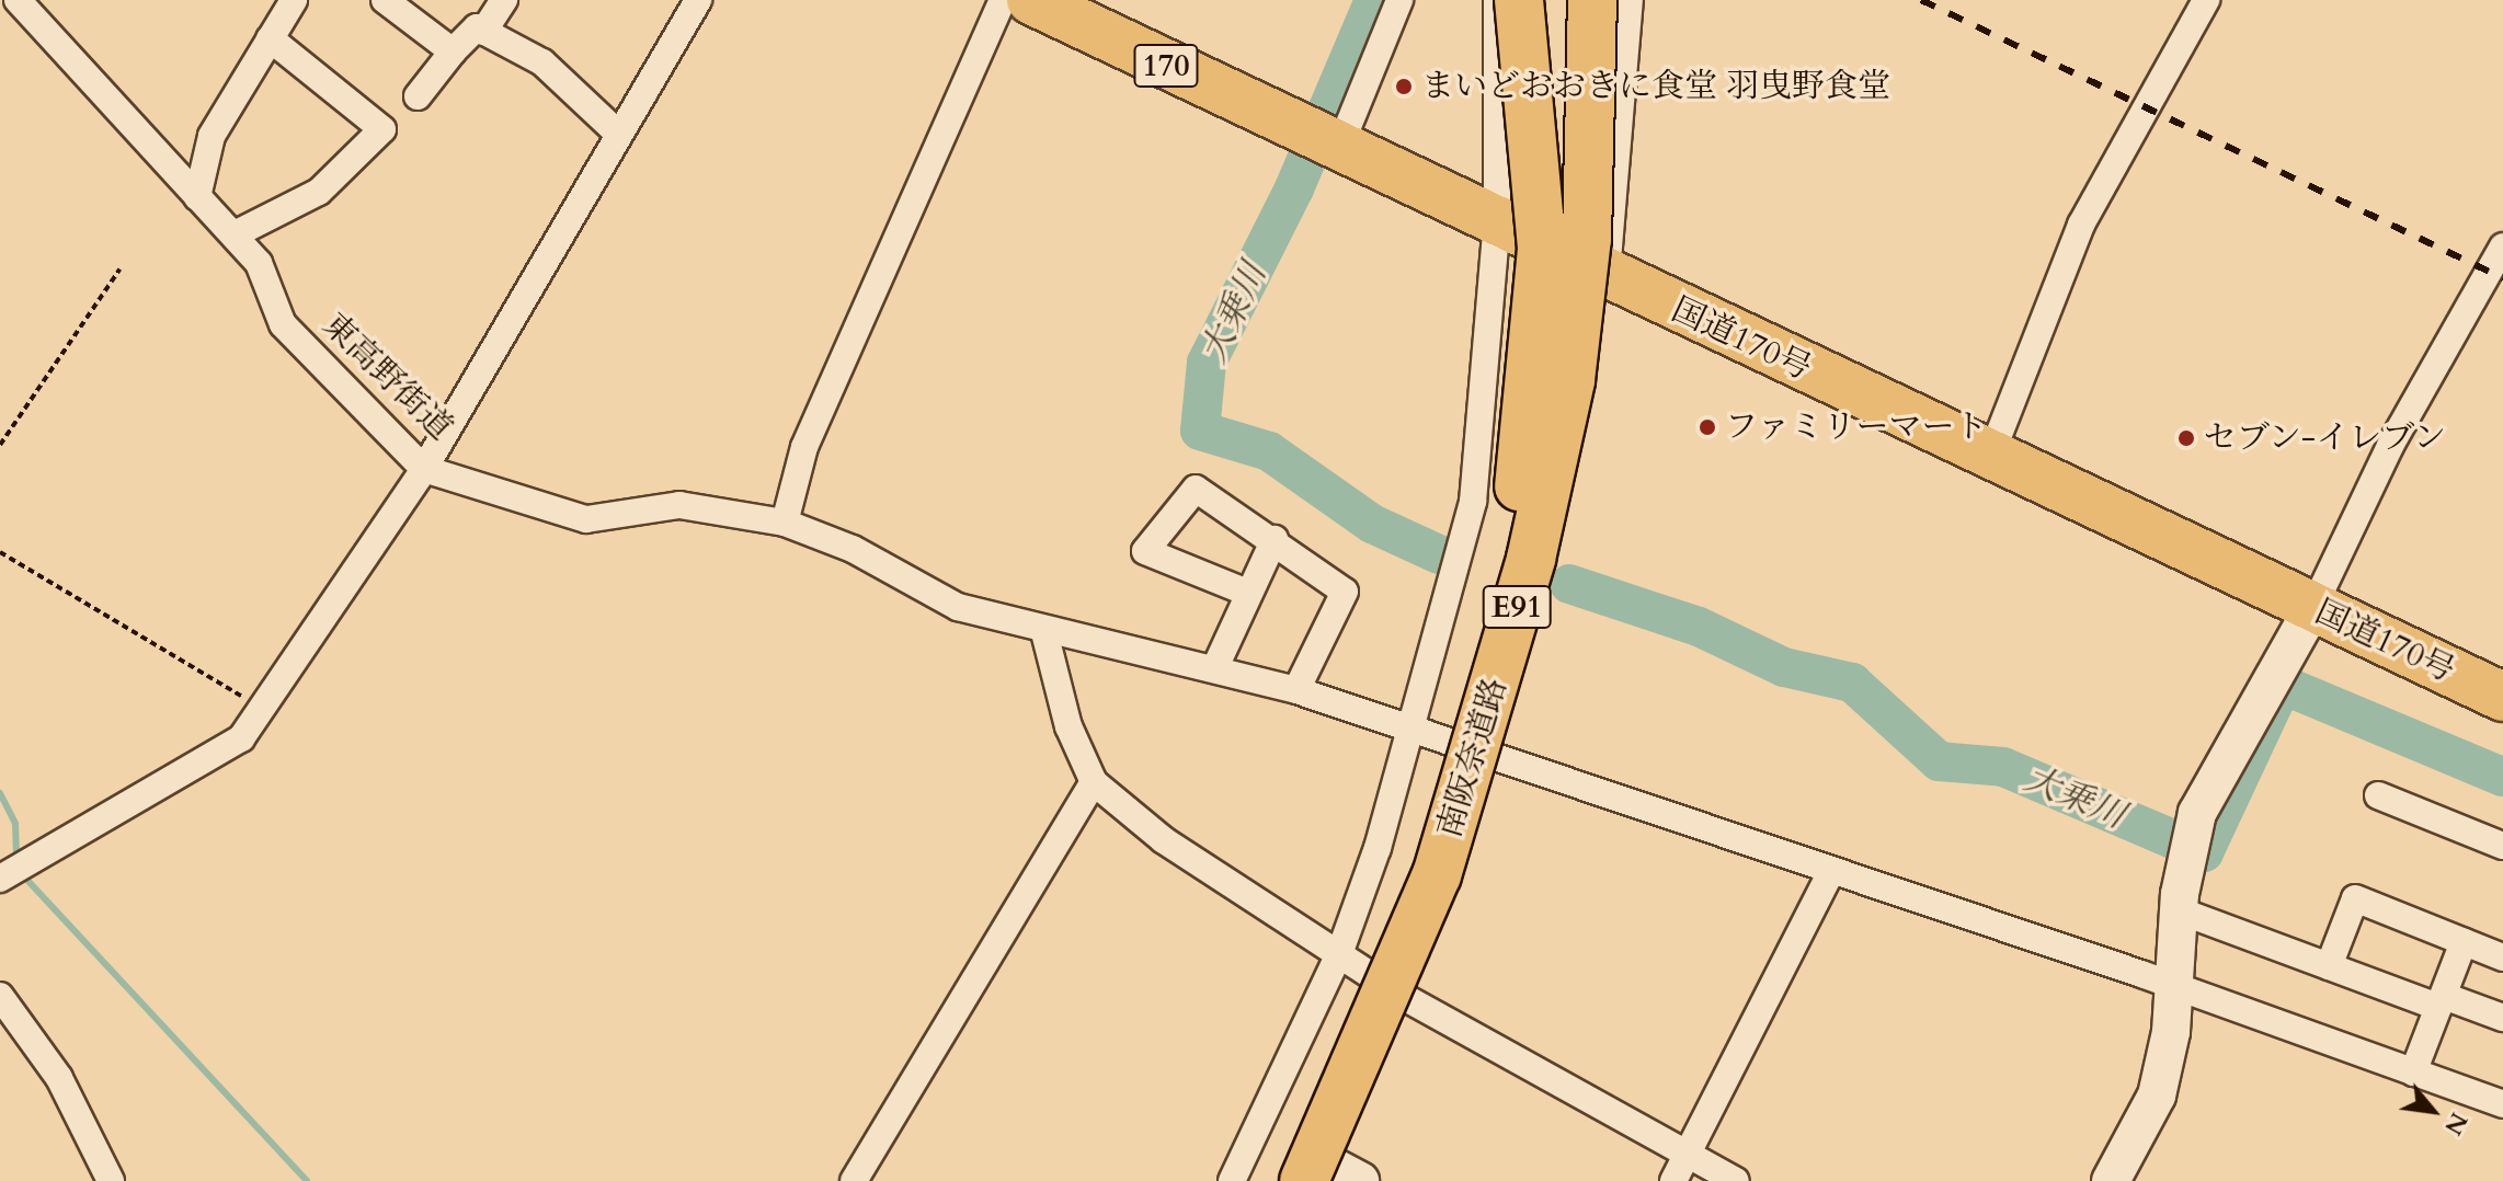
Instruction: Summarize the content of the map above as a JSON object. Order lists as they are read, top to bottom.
{
  "streets": {
    "highway": [
      "170",
      "国道170号",
      "E91",
      "南阪奈道路"
    ],
    "street": ["東高野街道"]
  },
  "water": ["大乗川"],
  "places": ["まいどおおきに食堂 羽曳野食堂", "ファミリーマート", "セブン-イレブン"],
  "north": "bottom right"
}
